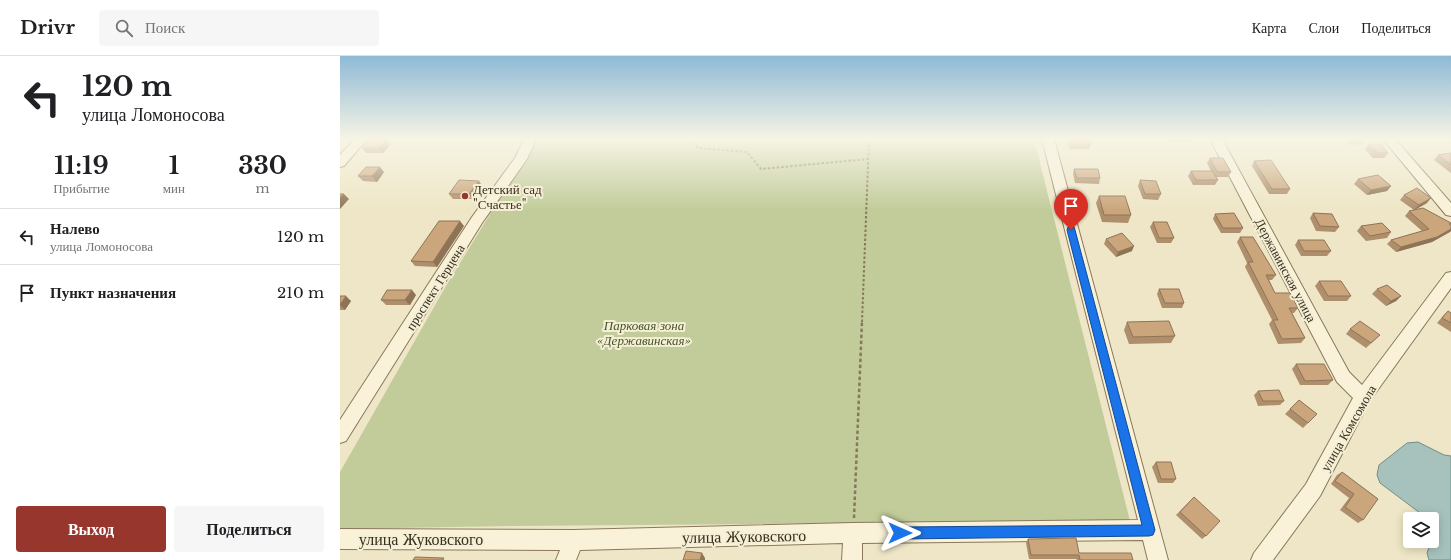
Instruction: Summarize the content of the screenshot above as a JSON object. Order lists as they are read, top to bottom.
{
  "streets": {
    "street": [
      "Державинская улица",
      "проспект Герцена",
      "улица Комсомола",
      "улица Жуковского"
    ]
  },
  "crossings": [
    ["Державинская улица", "улица Комсомола"]
  ],
  "parks": ["Парковая зона «Державинская»"],
  "places": ["Детский сад \"Счастье\""],
  "page": {
    "header": "Drivr",
    "search": "Поиск",
    "nav": ["Карта", "Слои", "Поделиться"],
    "turn": ["120 m", "улица Ломоносова"],
    "eta": [
      "11:19",
      "Прибытие",
      "1",
      "мин",
      "330",
      "m"
    ],
    "list": [
      {
        "name": "Налево",
        "note": "улица Ломоносова",
        "value": "120 m"
      },
      {
        "name": "Пункт назначения",
        "value": "210 m"
      }
    ],
    "buttons": ["Выход", "Поделиться"]
  }
}
